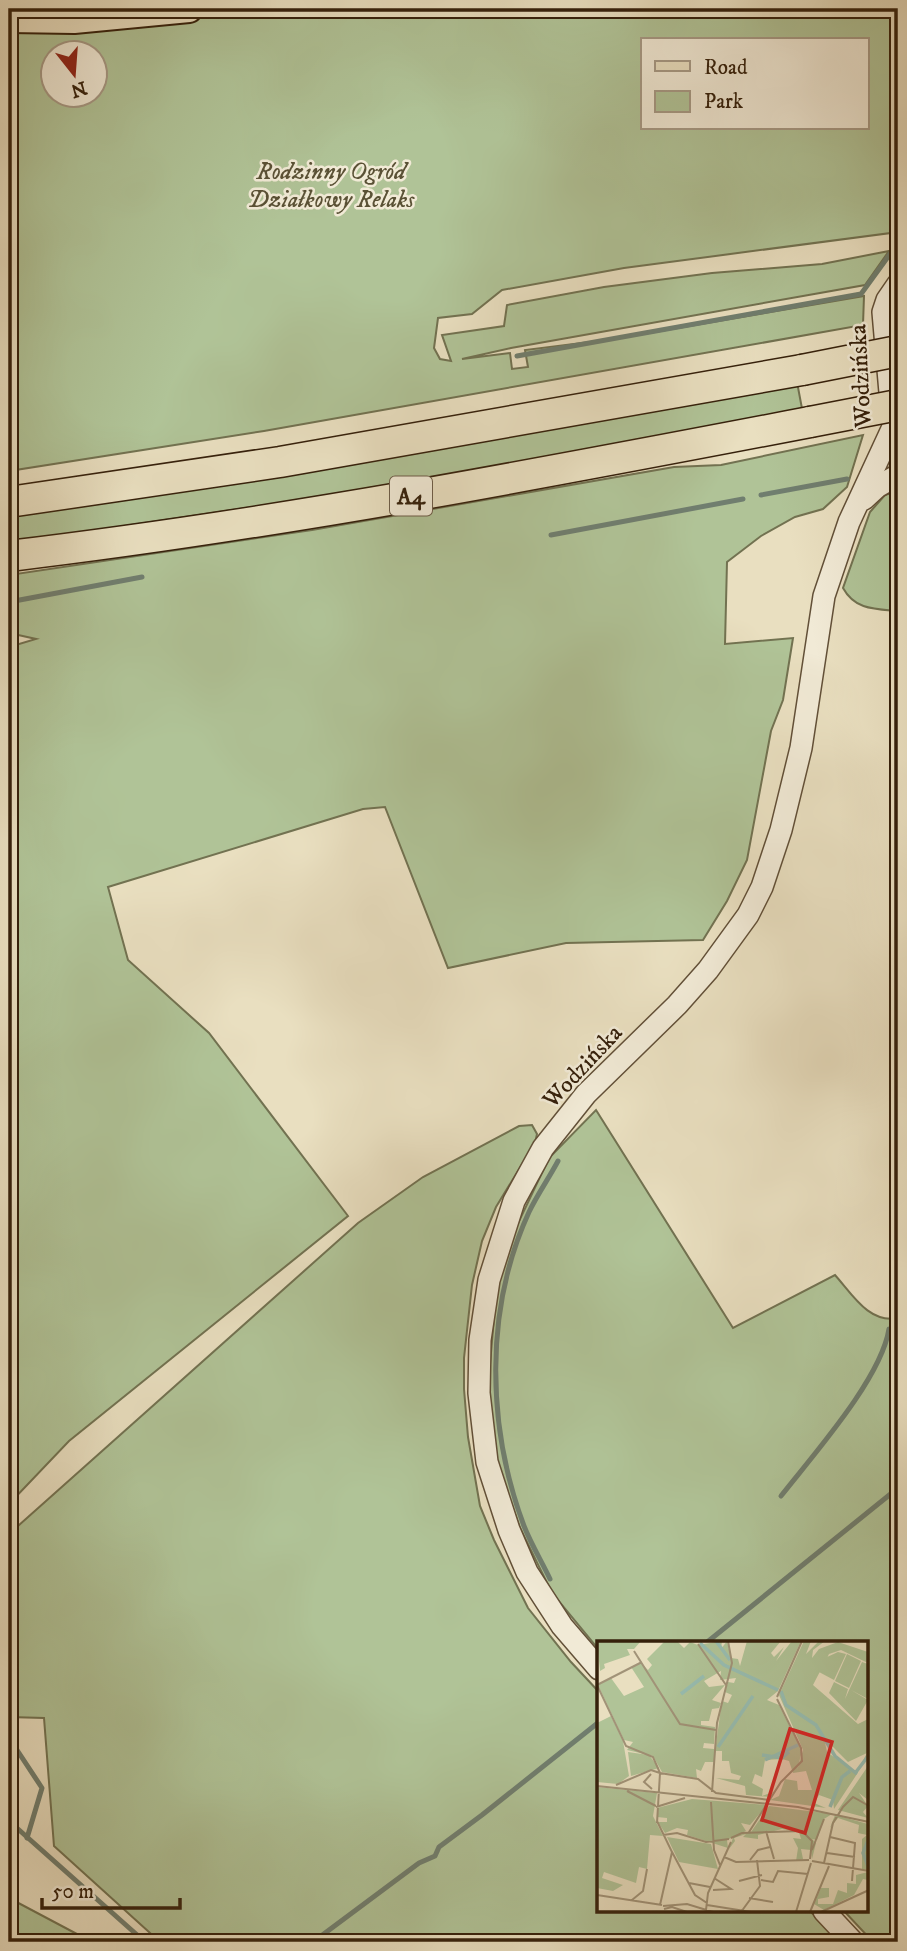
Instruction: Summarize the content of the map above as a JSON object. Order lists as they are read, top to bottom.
{
  "streets": {
    "highway": ["A4"],
    "street": ["Wodzińska"]
  },
  "crossings": [
    ["Wodzińska", "A4"]
  ],
  "parks": ["Rodzinny Ogród Działkowy Relaks"],
  "legend": ["Road", "Park"],
  "scale_bar": "50 m",
  "north": "bottom"
}
